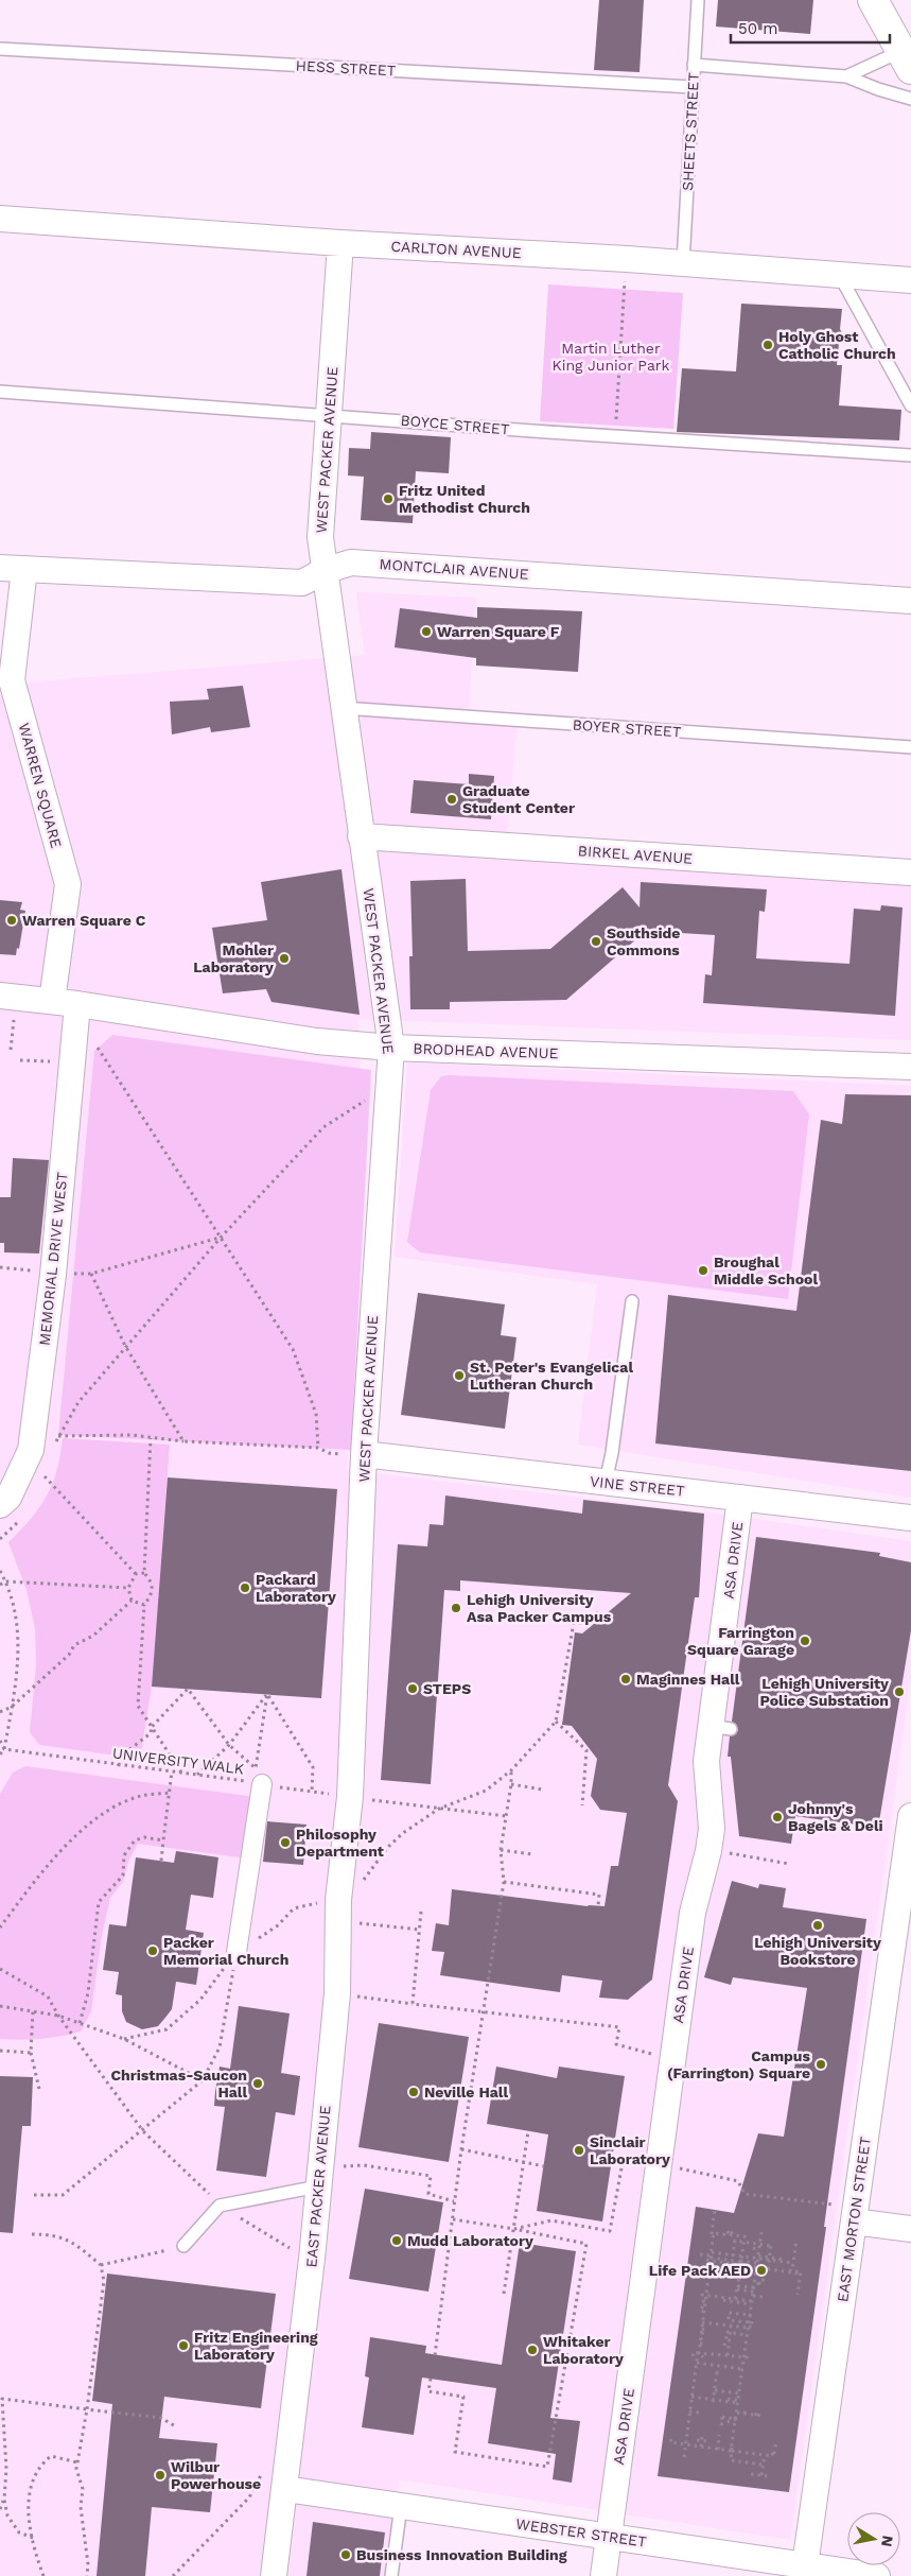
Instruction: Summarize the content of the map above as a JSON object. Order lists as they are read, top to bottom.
{
  "streets": {
    "street": [
      "CARLTON AVENUE",
      "WEST PACKER AVENUE",
      "MONTCLAIR AVENUE",
      "WARREN SQUARE",
      "BIRKEL AVENUE",
      "BRODHEAD AVENUE",
      "MEMORIAL DRIVE WEST",
      "VINE STREET",
      "ASA DRIVE",
      "EAST PACKER AVENUE",
      "EAST MORTON STREET",
      "WEBSTER STREET"
    ],
    "lane": [
      "HESS STREET",
      "SHEETS STREET",
      "BOYCE STREET",
      "BOYER STREET"
    ],
    "path": ["UNIVERSITY WALK"]
  },
  "crossings": [
    ["HESS STREET", "SHEETS STREET"],
    ["SHEETS STREET", "CARLTON AVENUE"],
    ["CARLTON AVENUE", "WEST PACKER AVENUE"],
    ["BOYCE STREET", "WEST PACKER AVENUE"],
    ["WEST PACKER AVENUE", "MONTCLAIR AVENUE"],
    ["WEST PACKER AVENUE", "BOYER STREET"],
    ["WEST PACKER AVENUE", "BIRKEL AVENUE"],
    ["WEST PACKER AVENUE", "BRODHEAD AVENUE"],
    ["WEST PACKER AVENUE", "VINE STREET"],
    ["WEST PACKER AVENUE", "UNIVERSITY WALK"],
    ["WEST PACKER AVENUE", "EAST PACKER AVENUE"],
    ["MONTCLAIR AVENUE", "WARREN SQUARE"],
    ["WARREN SQUARE", "BRODHEAD AVENUE"],
    ["BRODHEAD AVENUE", "MEMORIAL DRIVE WEST"],
    ["VINE STREET", "ASA DRIVE"],
    ["ASA DRIVE", "WEBSTER STREET"],
    ["UNIVERSITY WALK", "EAST PACKER AVENUE"],
    ["EAST PACKER AVENUE", "WEBSTER STREET"],
    ["EAST MORTON STREET", "WEBSTER STREET"]
  ],
  "parks": ["Martin Luther King Junior Park"],
  "places": [
    "Holy Ghost Catholic Church",
    "Fritz United Methodist Church",
    "Warren Square F",
    "Graduate Student Center",
    "Warren Square C",
    "Southside Commons",
    "Mohler Laboratory",
    "Broughal Middle School",
    "St. Peter's Evangelical Lutheran Church",
    "Packard Laboratory",
    "Lehigh University Asa Packer Campus",
    "Farrington Square Garage",
    "Maginnes Hall",
    "STEPS",
    "Lehigh University Police Substation",
    "Johnny's Bagels & Deli",
    "Philosophy Department",
    "Lehigh University Bookstore",
    "Packer Memorial Church",
    "Campus (Farrington) Square",
    "Christmas-Saucon Hall",
    "Neville Hall",
    "Sinclair Laboratory",
    "Mudd Laboratory",
    "Life Pack AED",
    "Fritz Engineering Laboratory",
    "Whitaker Laboratory",
    "Wilbur Powerhouse",
    "Business Innovation Building"
  ],
  "scale_bar": "50 m",
  "north": "right"
}
